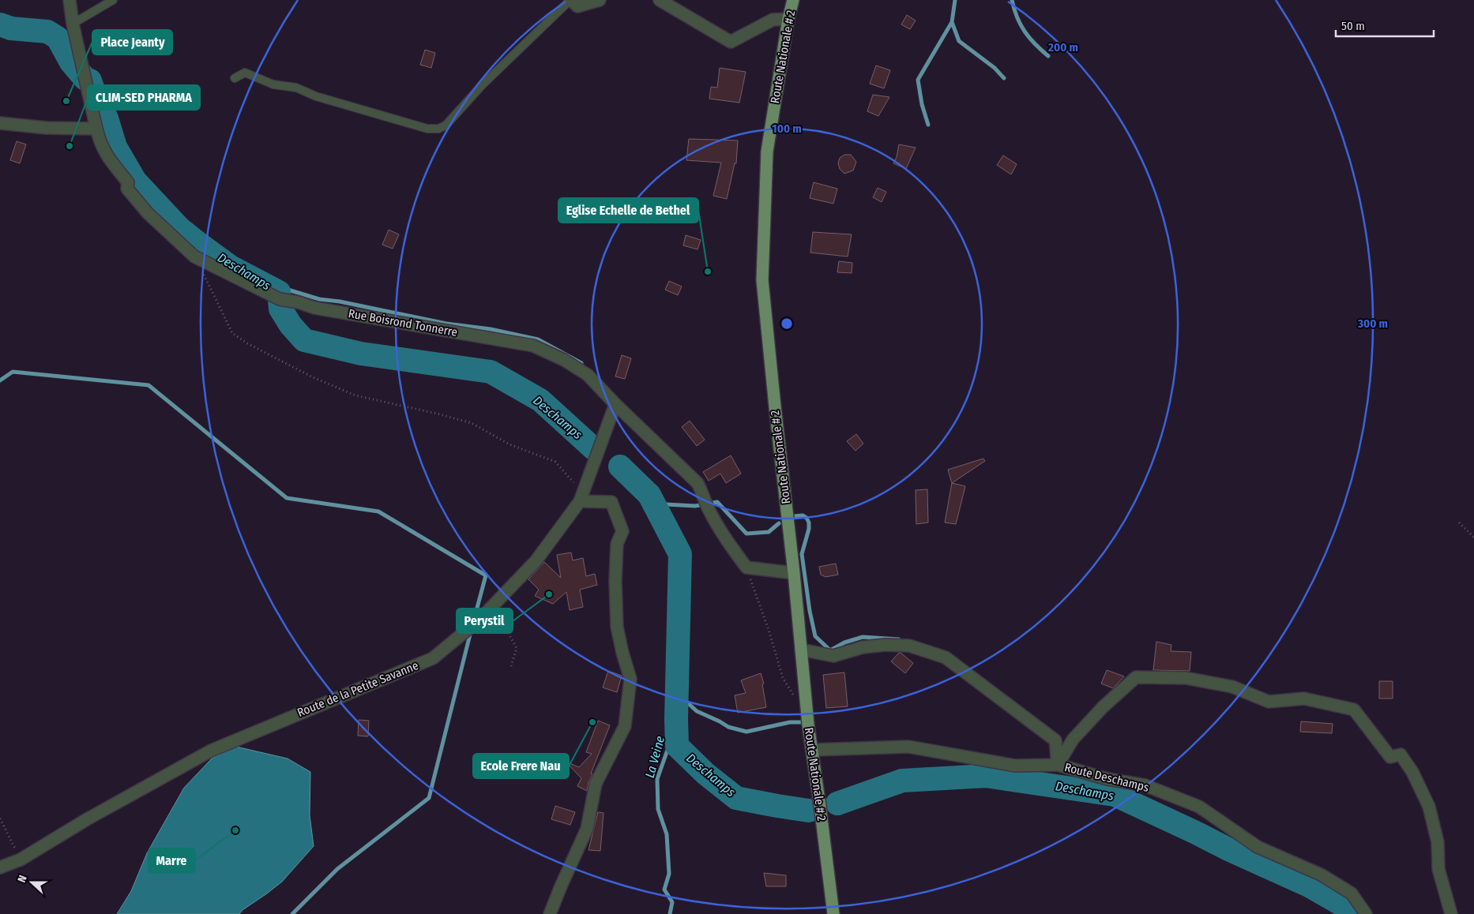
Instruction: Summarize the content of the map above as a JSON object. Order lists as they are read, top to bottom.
{
  "streets": {
    "main road": ["Route Nationale # 2"],
    "street": ["Rue Boisrond Tonnerre", "Route de la Petite Savanne", "Route Deschamps"]
  },
  "crossings": [
    ["Route Nationale # 2", "Route Deschamps"],
    ["Rue Boisrond Tonnerre", "Route de la Petite Savanne"]
  ],
  "water": ["Deschamps", "La Veine"],
  "places": [
    "Place Jeanty",
    "CLIM-SED PHARMA",
    "Eglise Echelle de Bethel",
    "Perystil",
    "Ecole Frere Nau",
    "Marre"
  ],
  "scale_bar": "50 m",
  "north": "left",
  "rings": ["200 m", "100 m", "300 m"]
}
